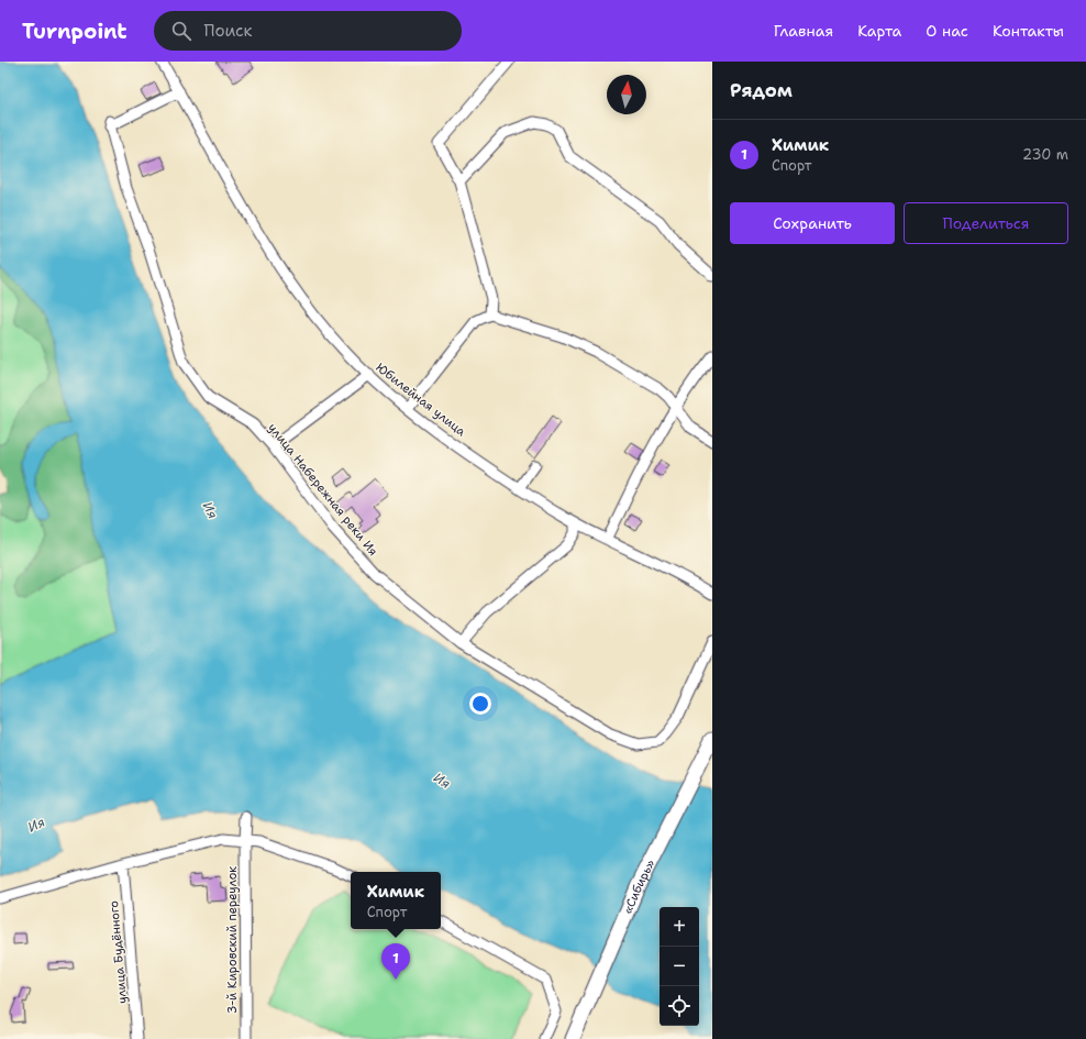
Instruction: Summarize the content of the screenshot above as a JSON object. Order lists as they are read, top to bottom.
{
  "streets": {
    "highway": ["«Сибирь»"],
    "street": [
      "Юбилейная улица",
      "улица Набережная реки Ия",
      "3-й Кировский переулок",
      "улица Будённого"
    ]
  },
  "crossings": [
    ["Юбилейная улица", "улица Набережная реки Ия"]
  ],
  "water": ["Ия"],
  "north": "top",
  "page": {
    "header": "Turnpoint",
    "search": "Поиск",
    "nav": [
      "Главная",
      "Карта",
      "О нас",
      "Контакты"
    ],
    "heading": "Рядом",
    "list": [
      {
        "mark": "1",
        "name": "Химик",
        "note": "Спорт",
        "value": "230 m"
      }
    ],
    "buttons": ["Сохранить", "Поделиться"],
    "popup": ["Химик", "Спорт"],
    "map_buttons": ["+", "−"],
    "pins": "1"
  }
}
